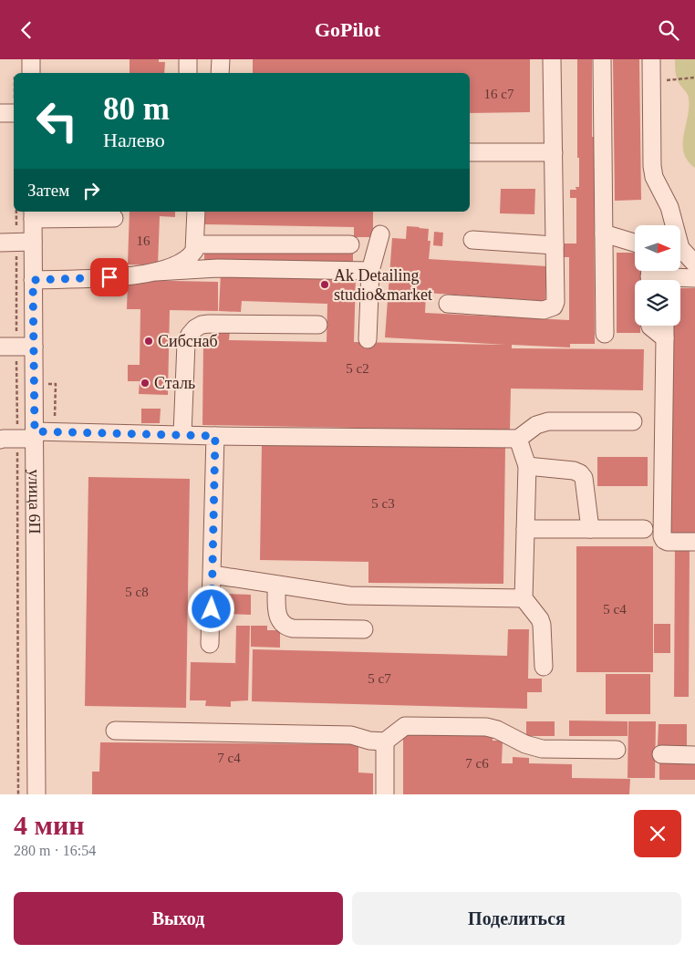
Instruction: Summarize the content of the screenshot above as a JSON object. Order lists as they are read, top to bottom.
{
  "streets": {
    "street": ["улица 6П"]
  },
  "places": ["Ak Detailing studio&market", "Сибснаб", "Сталь"],
  "house_numbers": [
    "16 с7",
    "16",
    "5 с2",
    "5 с3",
    "5 с8",
    "5 с4",
    "5 с7",
    "7 с4",
    "7 с6"
  ],
  "north": "right",
  "page": {
    "header": "GoPilot",
    "turn": ["80 m", "Налево"],
    "then": "Затем",
    "heading": ["4 мин", "280 m · 16:54"],
    "buttons": ["Выход", "Поделиться"]
  }
}
